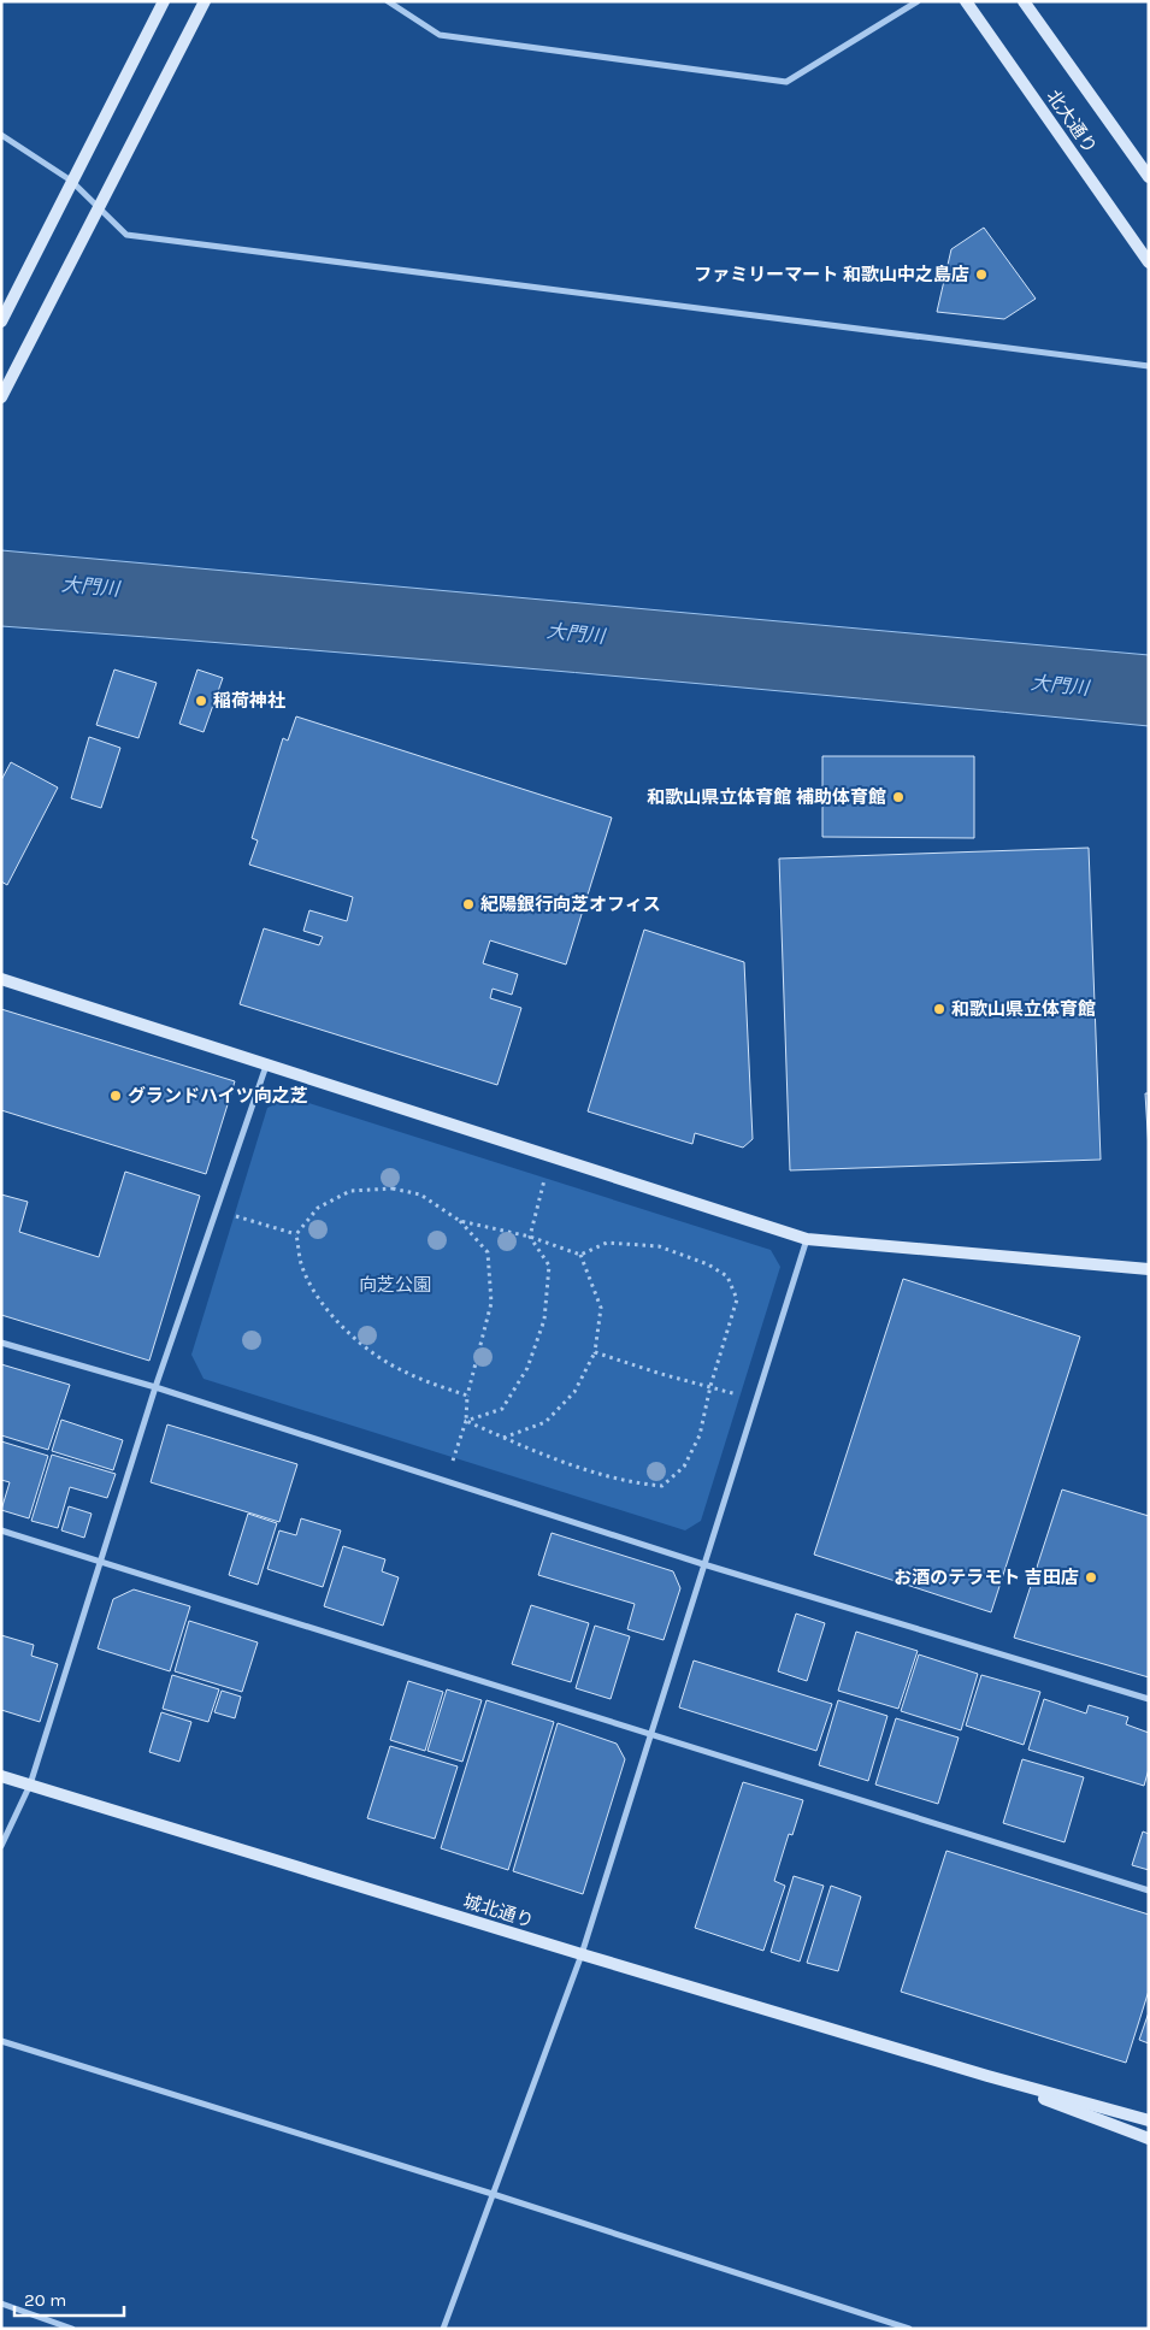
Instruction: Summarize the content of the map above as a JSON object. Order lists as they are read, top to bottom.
{
  "streets": {
    "street": ["北大通り", "城北通り"]
  },
  "water": ["大門川"],
  "parks": ["向芝公園"],
  "places": [
    "ファミリーマート 和歌山中之島店",
    "稲荷神社",
    "和歌山県立体育館 補助体育館",
    "紀陽銀行向芝オフィス",
    "和歌山県立体育館",
    "グランドハイツ向之芝",
    "お酒のテラモト 吉田店"
  ],
  "scale_bar": "20 m"
}
